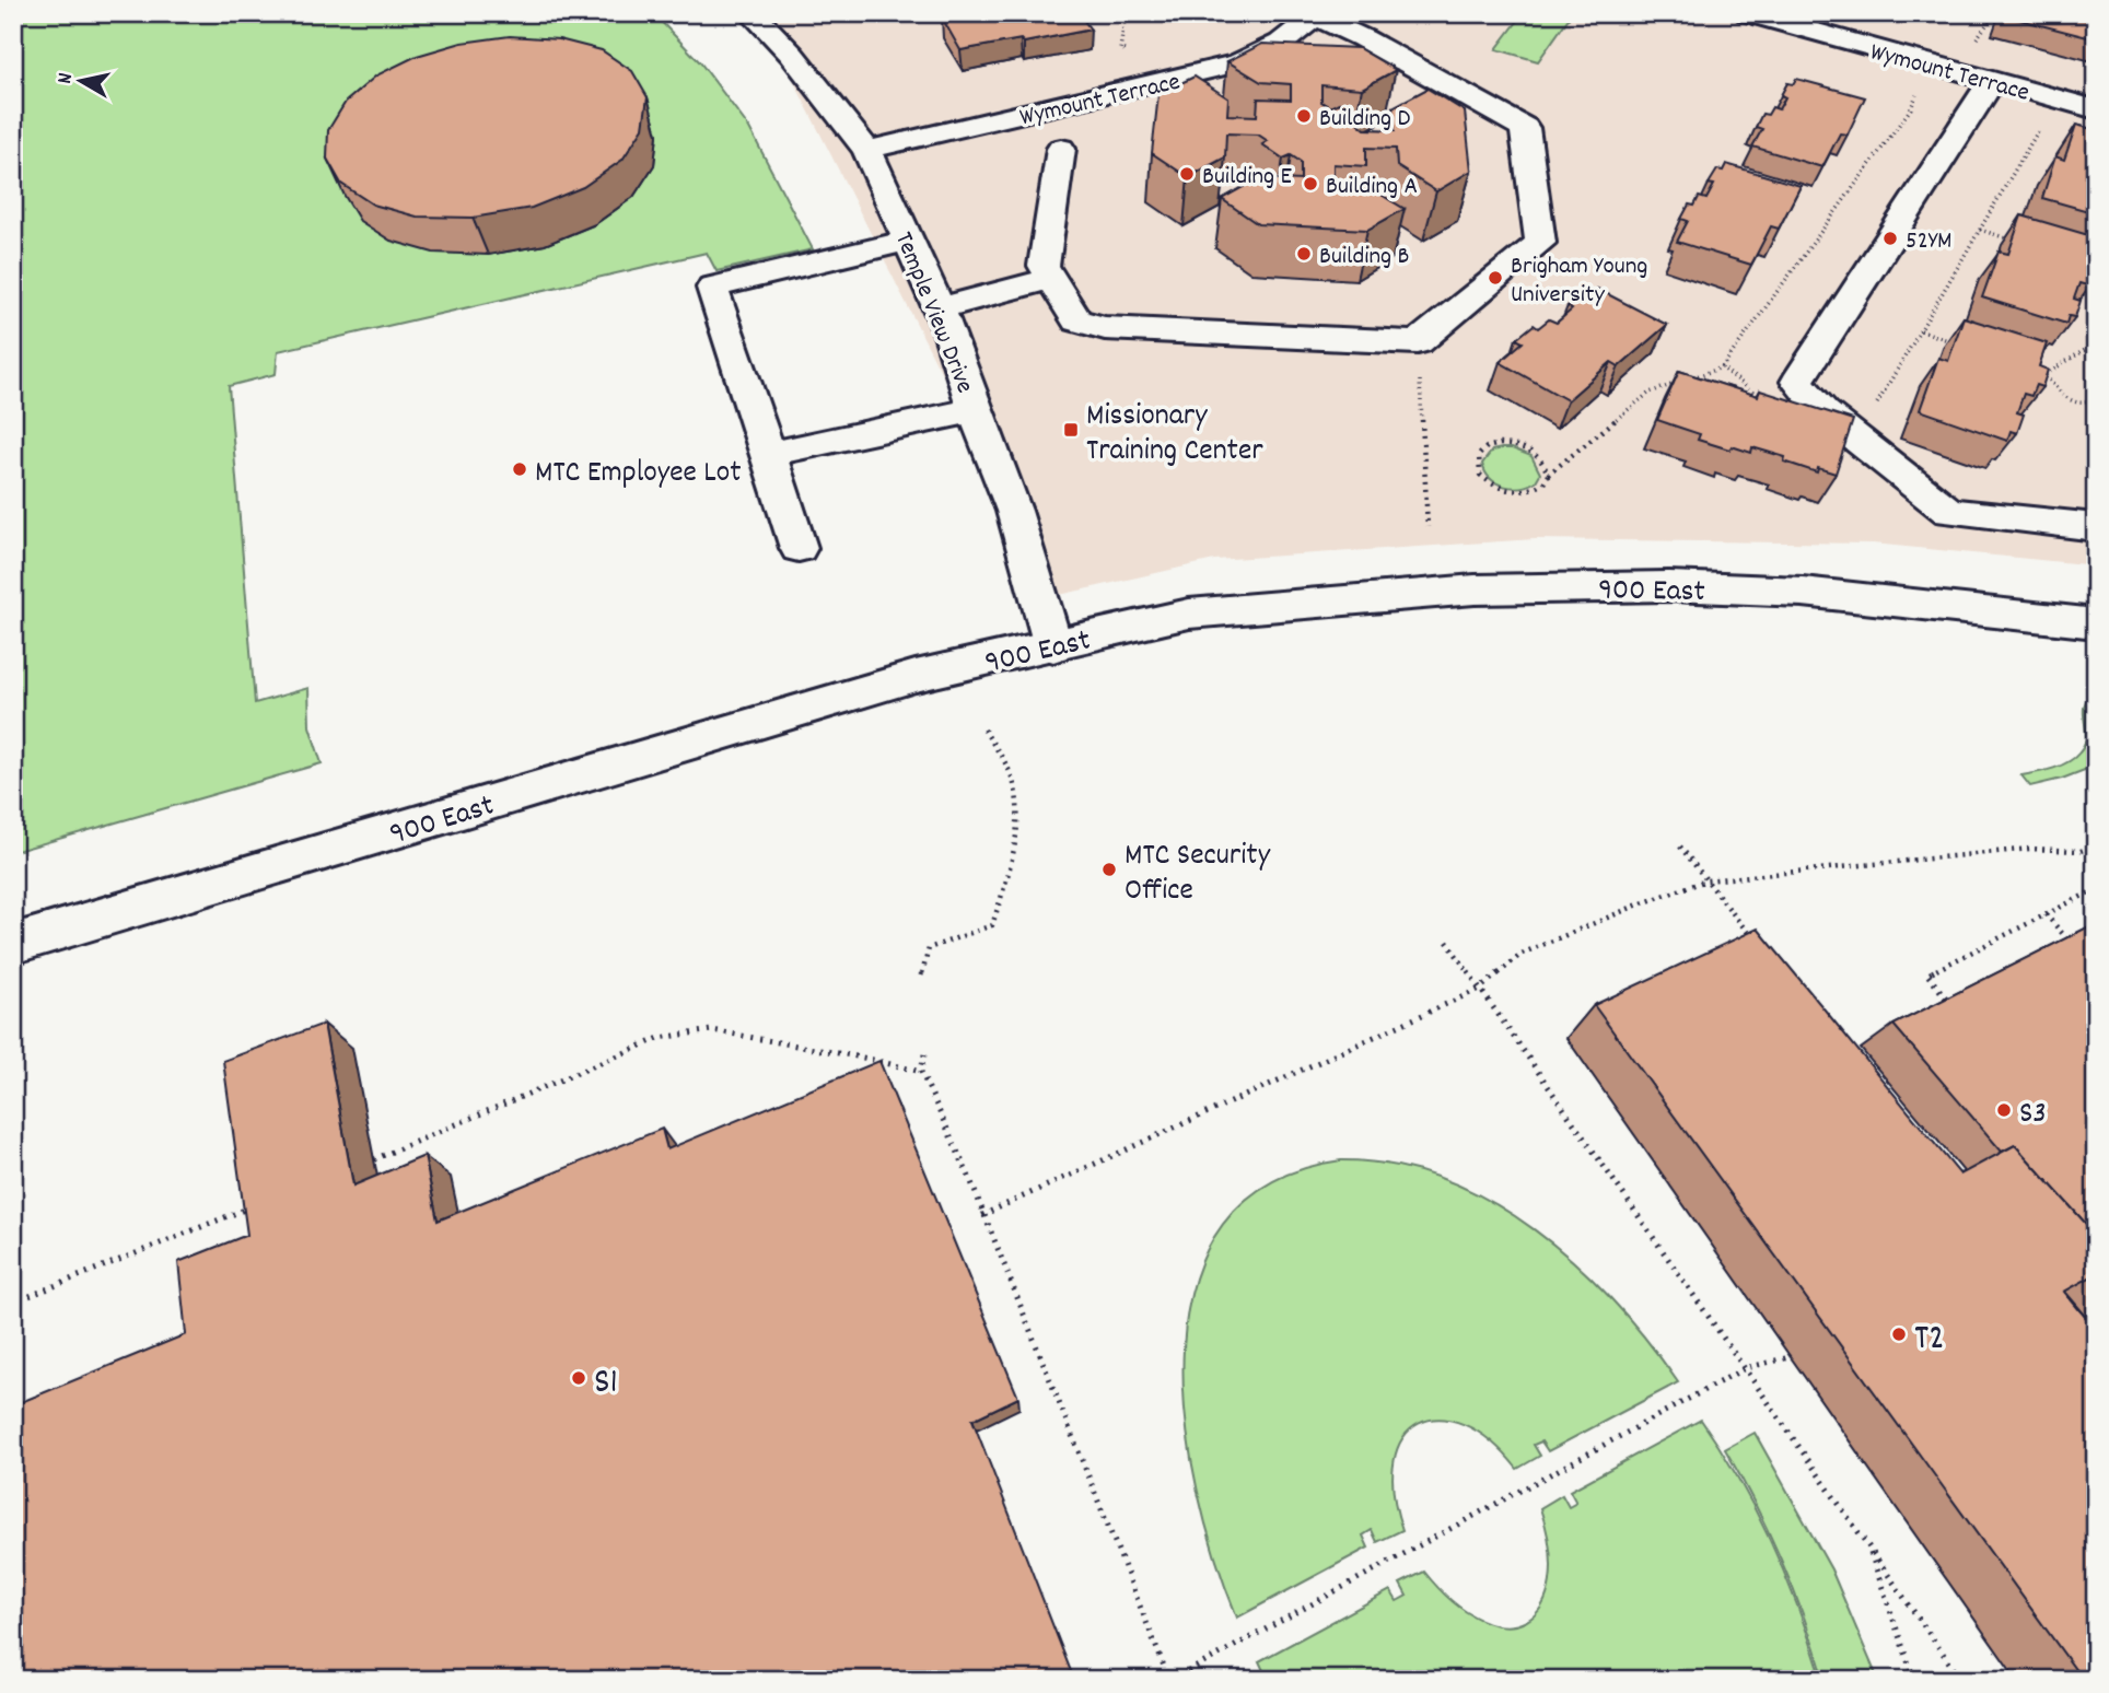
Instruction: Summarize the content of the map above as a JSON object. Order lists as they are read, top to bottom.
{
  "streets": {
    "street": ["Wymount Terrace", "Temple View Drive", "900 East"]
  },
  "crossings": [
    ["Wymount Terrace", "Temple View Drive"],
    ["Temple View Drive", "900 East"]
  ],
  "places": {
    "other": [
      "Building D",
      "Building E",
      "Building A",
      "52YM",
      "Building B",
      "Brigham Young University",
      "MTC Employee Lot",
      "MTC Security Office",
      "S3",
      "T2",
      "S1"
    ],
    "transit": ["Missionary Training Center"]
  },
  "north": "left"
}
